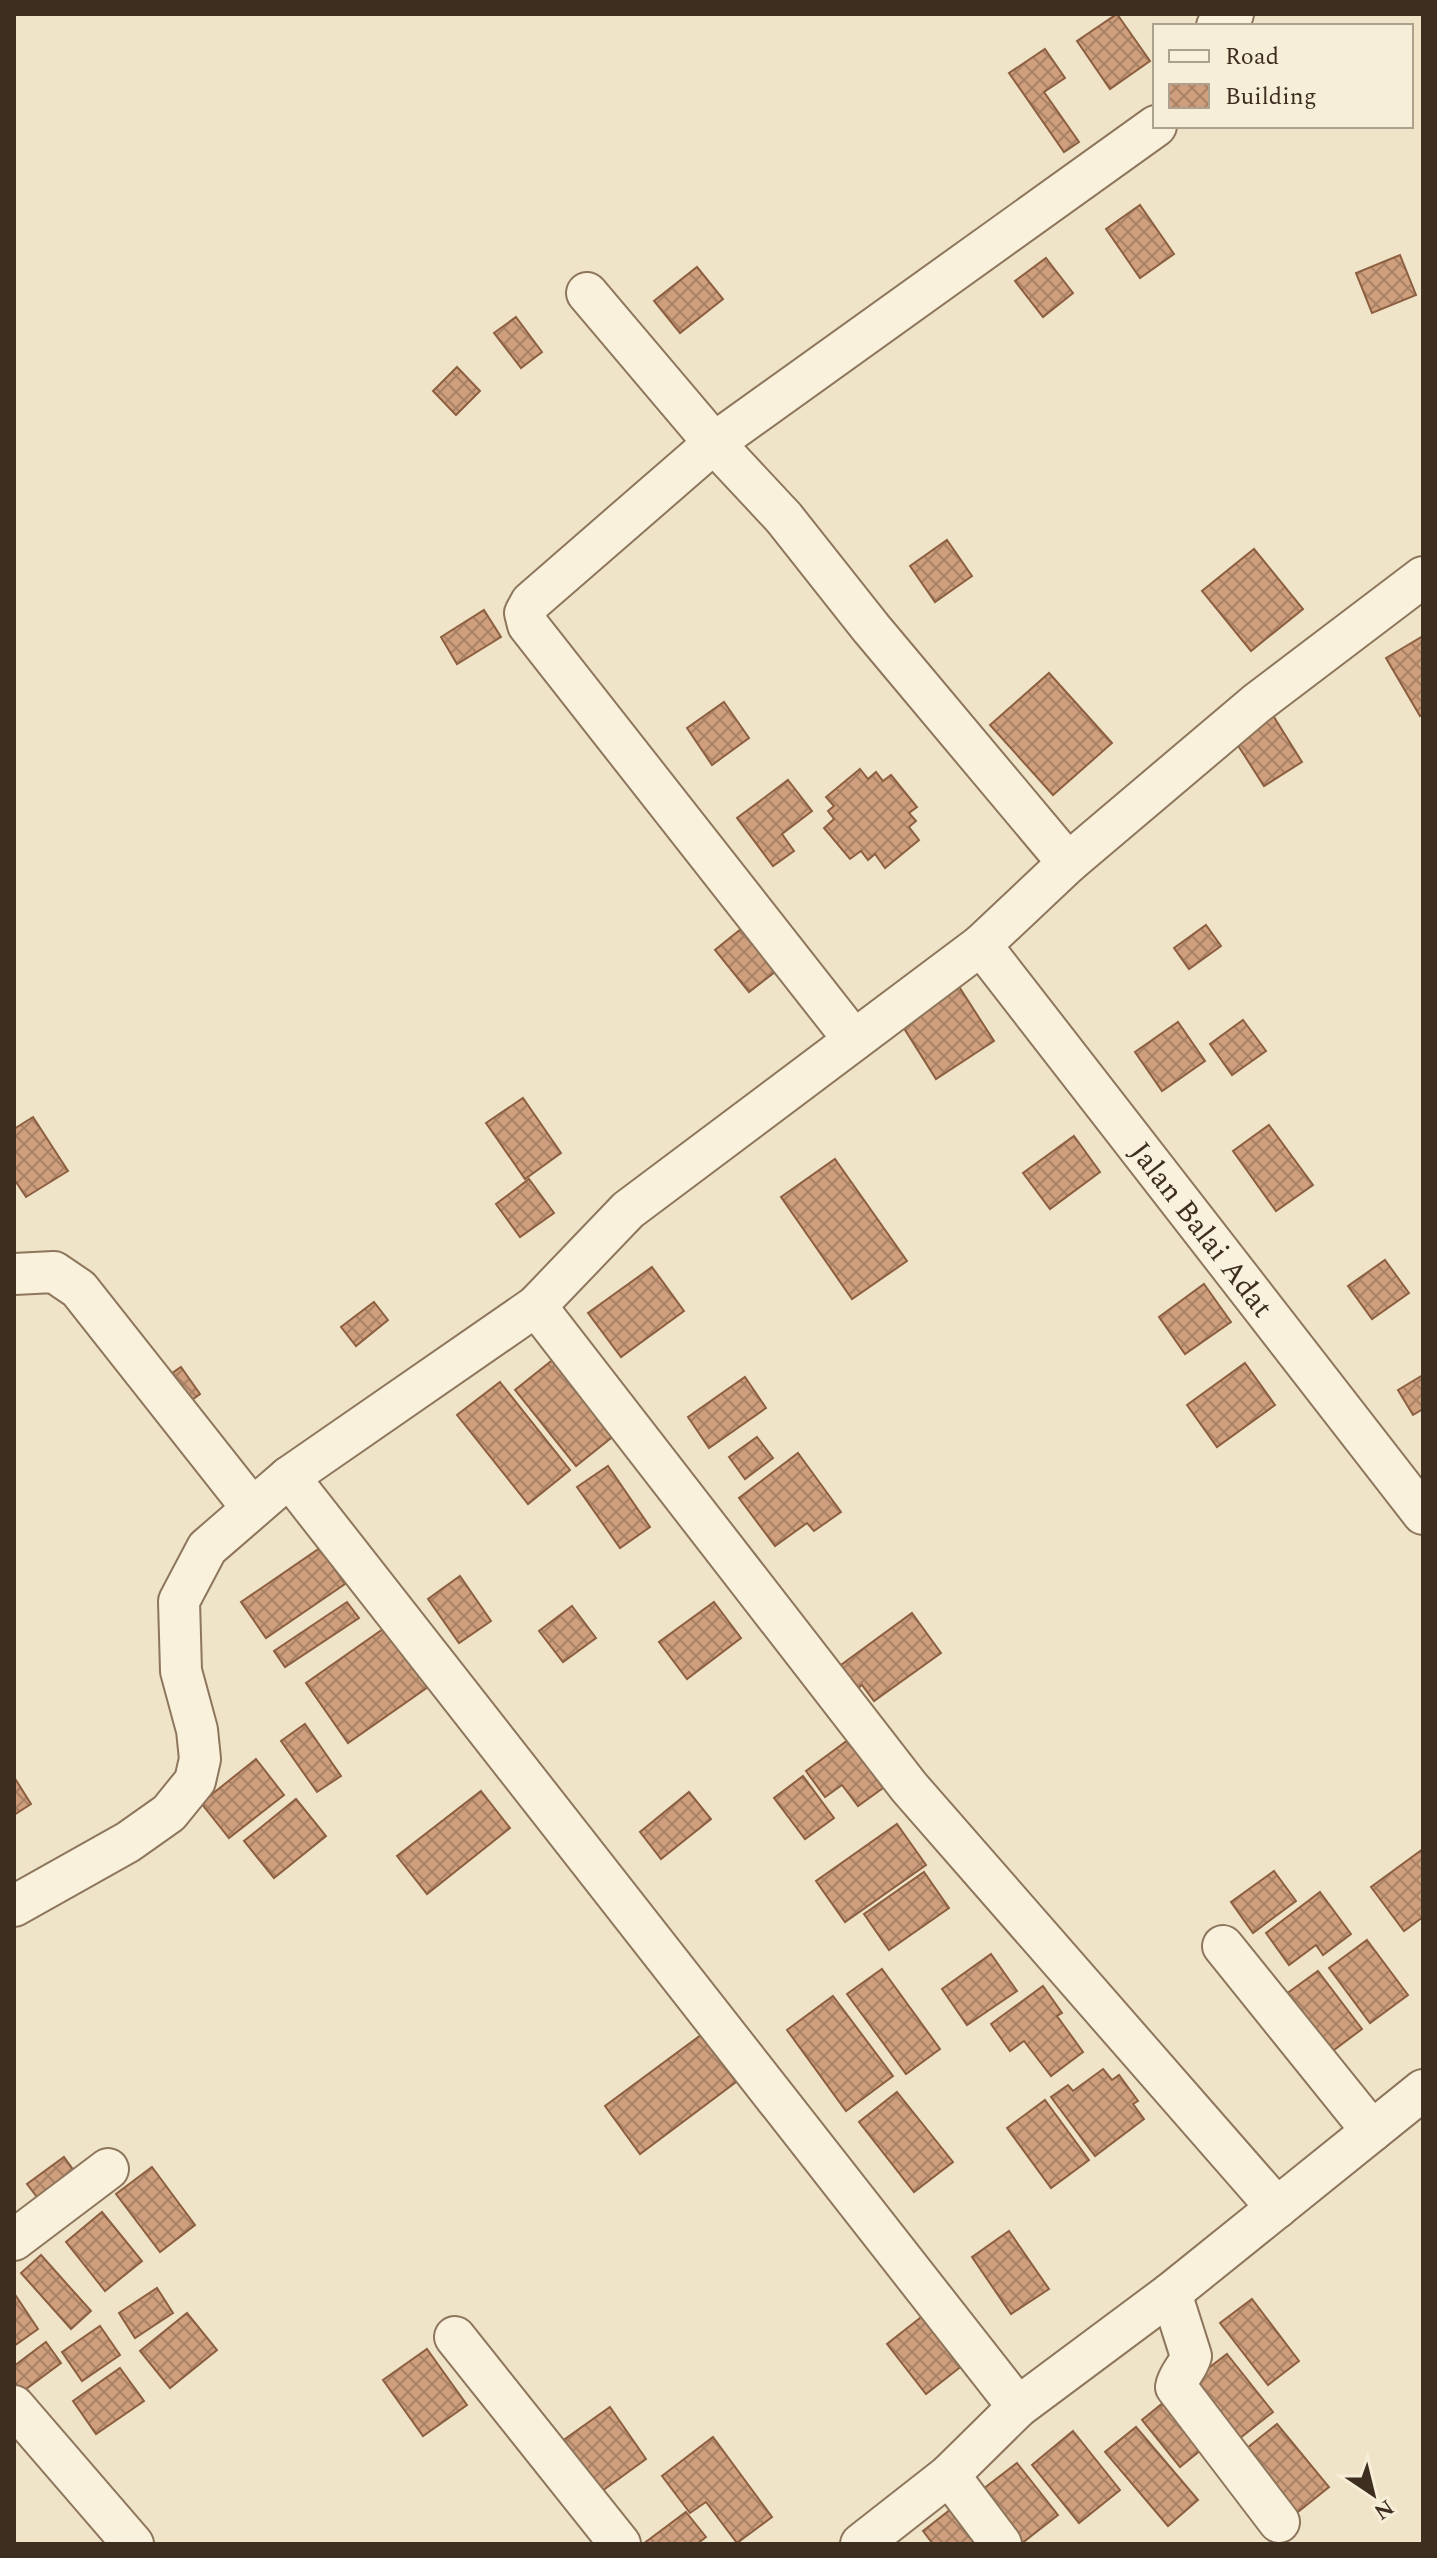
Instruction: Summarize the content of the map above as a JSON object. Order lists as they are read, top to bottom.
{
  "streets": {
    "street": ["Jalan Balai Adat"]
  },
  "legend": ["Road", "Building"],
  "north": "bottom right"
}
